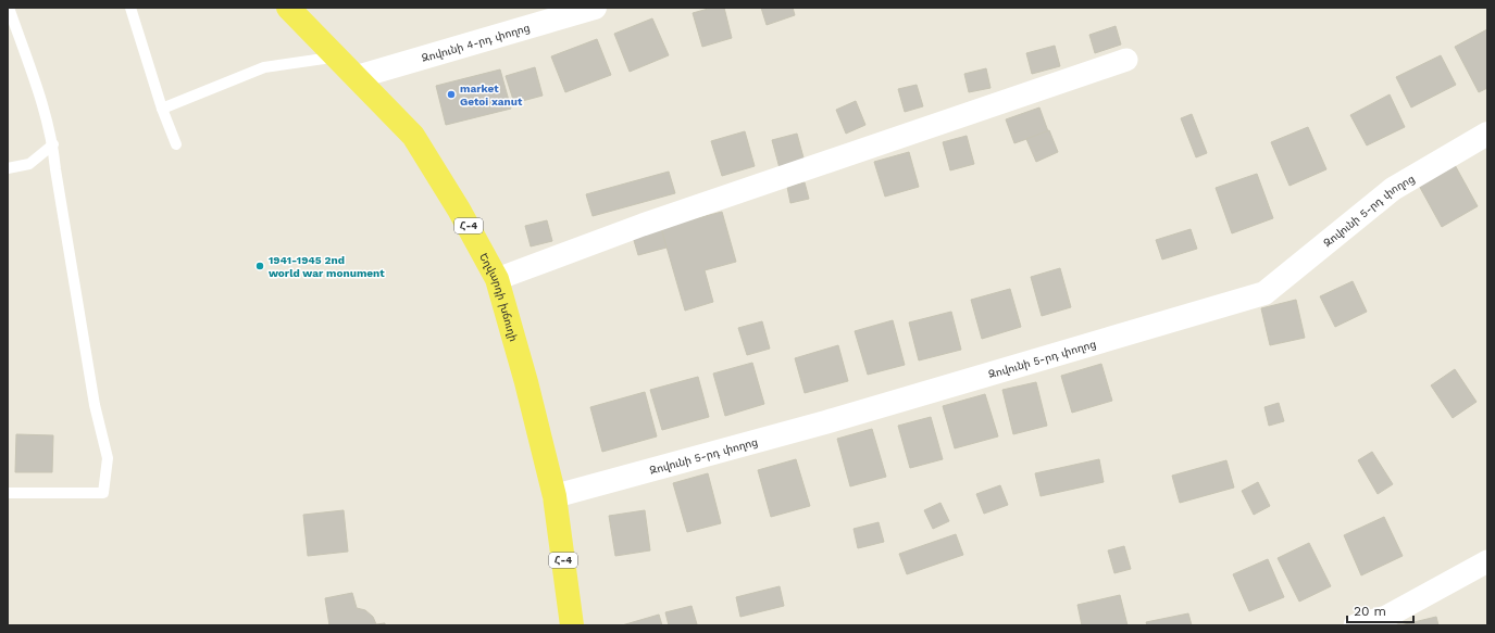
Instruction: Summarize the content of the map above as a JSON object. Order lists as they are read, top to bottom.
{
  "streets": {
    "main road": ["Հ-4", "Եղվարդի խճուղի"],
    "street": ["Զովունի 4-րդ փողոց", "Զովունի 5-րդ փողոց"]
  },
  "crossings": [
    ["Զովունի 4-րդ փողոց", "Եղվարդի խճուղի"],
    ["Զովունի 5-րդ փողոց", "Եղվարդի խճուղի"]
  ],
  "places": ["market Getoi xanut", "1941-1945 2nd world war monument"],
  "scale_bar": "20 m"
}
